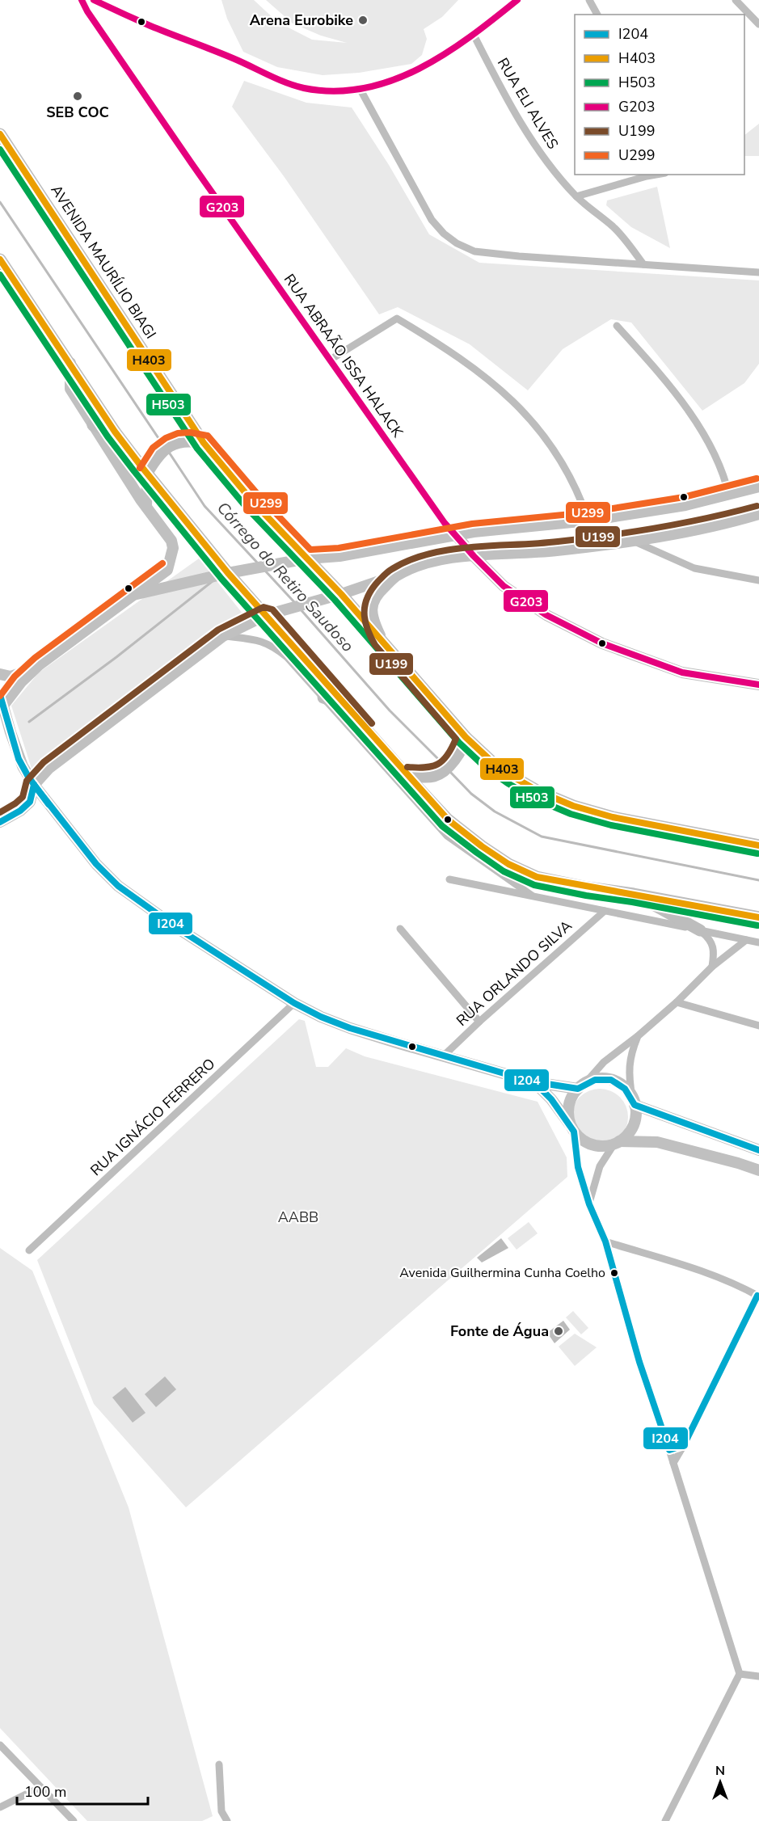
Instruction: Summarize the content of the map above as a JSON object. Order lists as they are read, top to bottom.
{
  "streets": {
    "main road": ["AVENIDA MAURÍLIO BIAGI", "RUA ABRAÃO ISSA HALACK"],
    "street": ["RUA ELI ALVES", "RUA ORLANDO SILVA", "RUA IGNÁCIO FERRERO"]
  },
  "water": ["Córrego do Retiro Saudoso"],
  "parks": ["AABB"],
  "places": [
    "Arena Eurobike",
    "SEB COC",
    "Avenida Guilhermina Cunha Coelho",
    "Fonte de Água"
  ],
  "lines": [
    "transit line G203",
    "transit line H403",
    "transit line H503",
    "transit line U299",
    "transit line U199",
    "transit line I204"
  ],
  "legend": [
    "I204",
    "H403",
    "H503",
    "G203",
    "U199",
    "U299"
  ],
  "scale_bar": "100 m",
  "north": "top"
}
